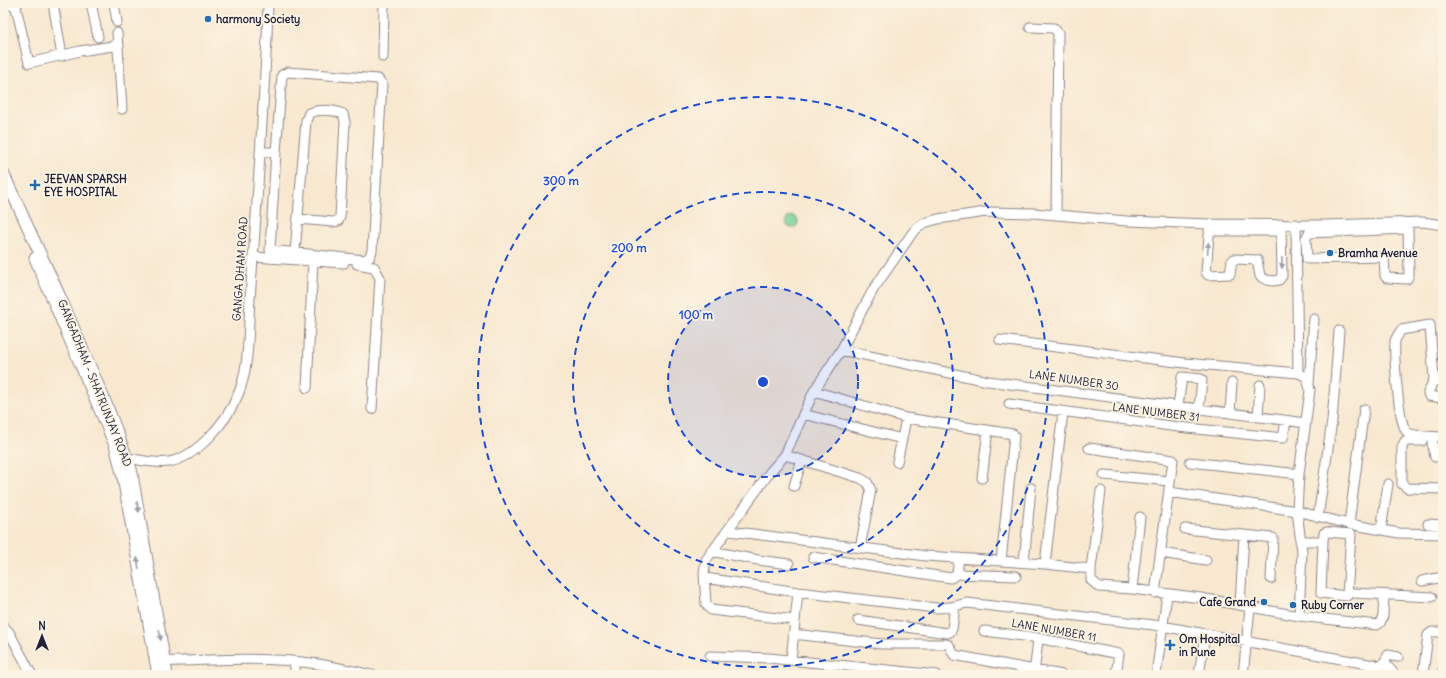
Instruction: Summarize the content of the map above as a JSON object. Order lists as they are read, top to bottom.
{
  "streets": {
    "main road": ["GANGADHAM - SHATRUNJAY ROAD"],
    "street": [
      "GANGA DHAM ROAD",
      "LANE NUMBER 30",
      "LANE NUMBER 31",
      "LANE NUMBER 11"
    ]
  },
  "crossings": [
    ["GANGA DHAM ROAD", "GANGADHAM - SHATRUNJAY ROAD"],
    ["LANE NUMBER 30", "LANE NUMBER 31"]
  ],
  "places": {
    "other": [
      "harmony Society",
      "Bramha Avenue",
      "Cafe Grand",
      "Ruby Corner"
    ],
    "health": ["JEEVAN SPARSH EYE HOSPITAL", "Om Hospital in Pune"]
  },
  "north": "top",
  "rings": ["300 m", "200 m", "100 m"]
}
